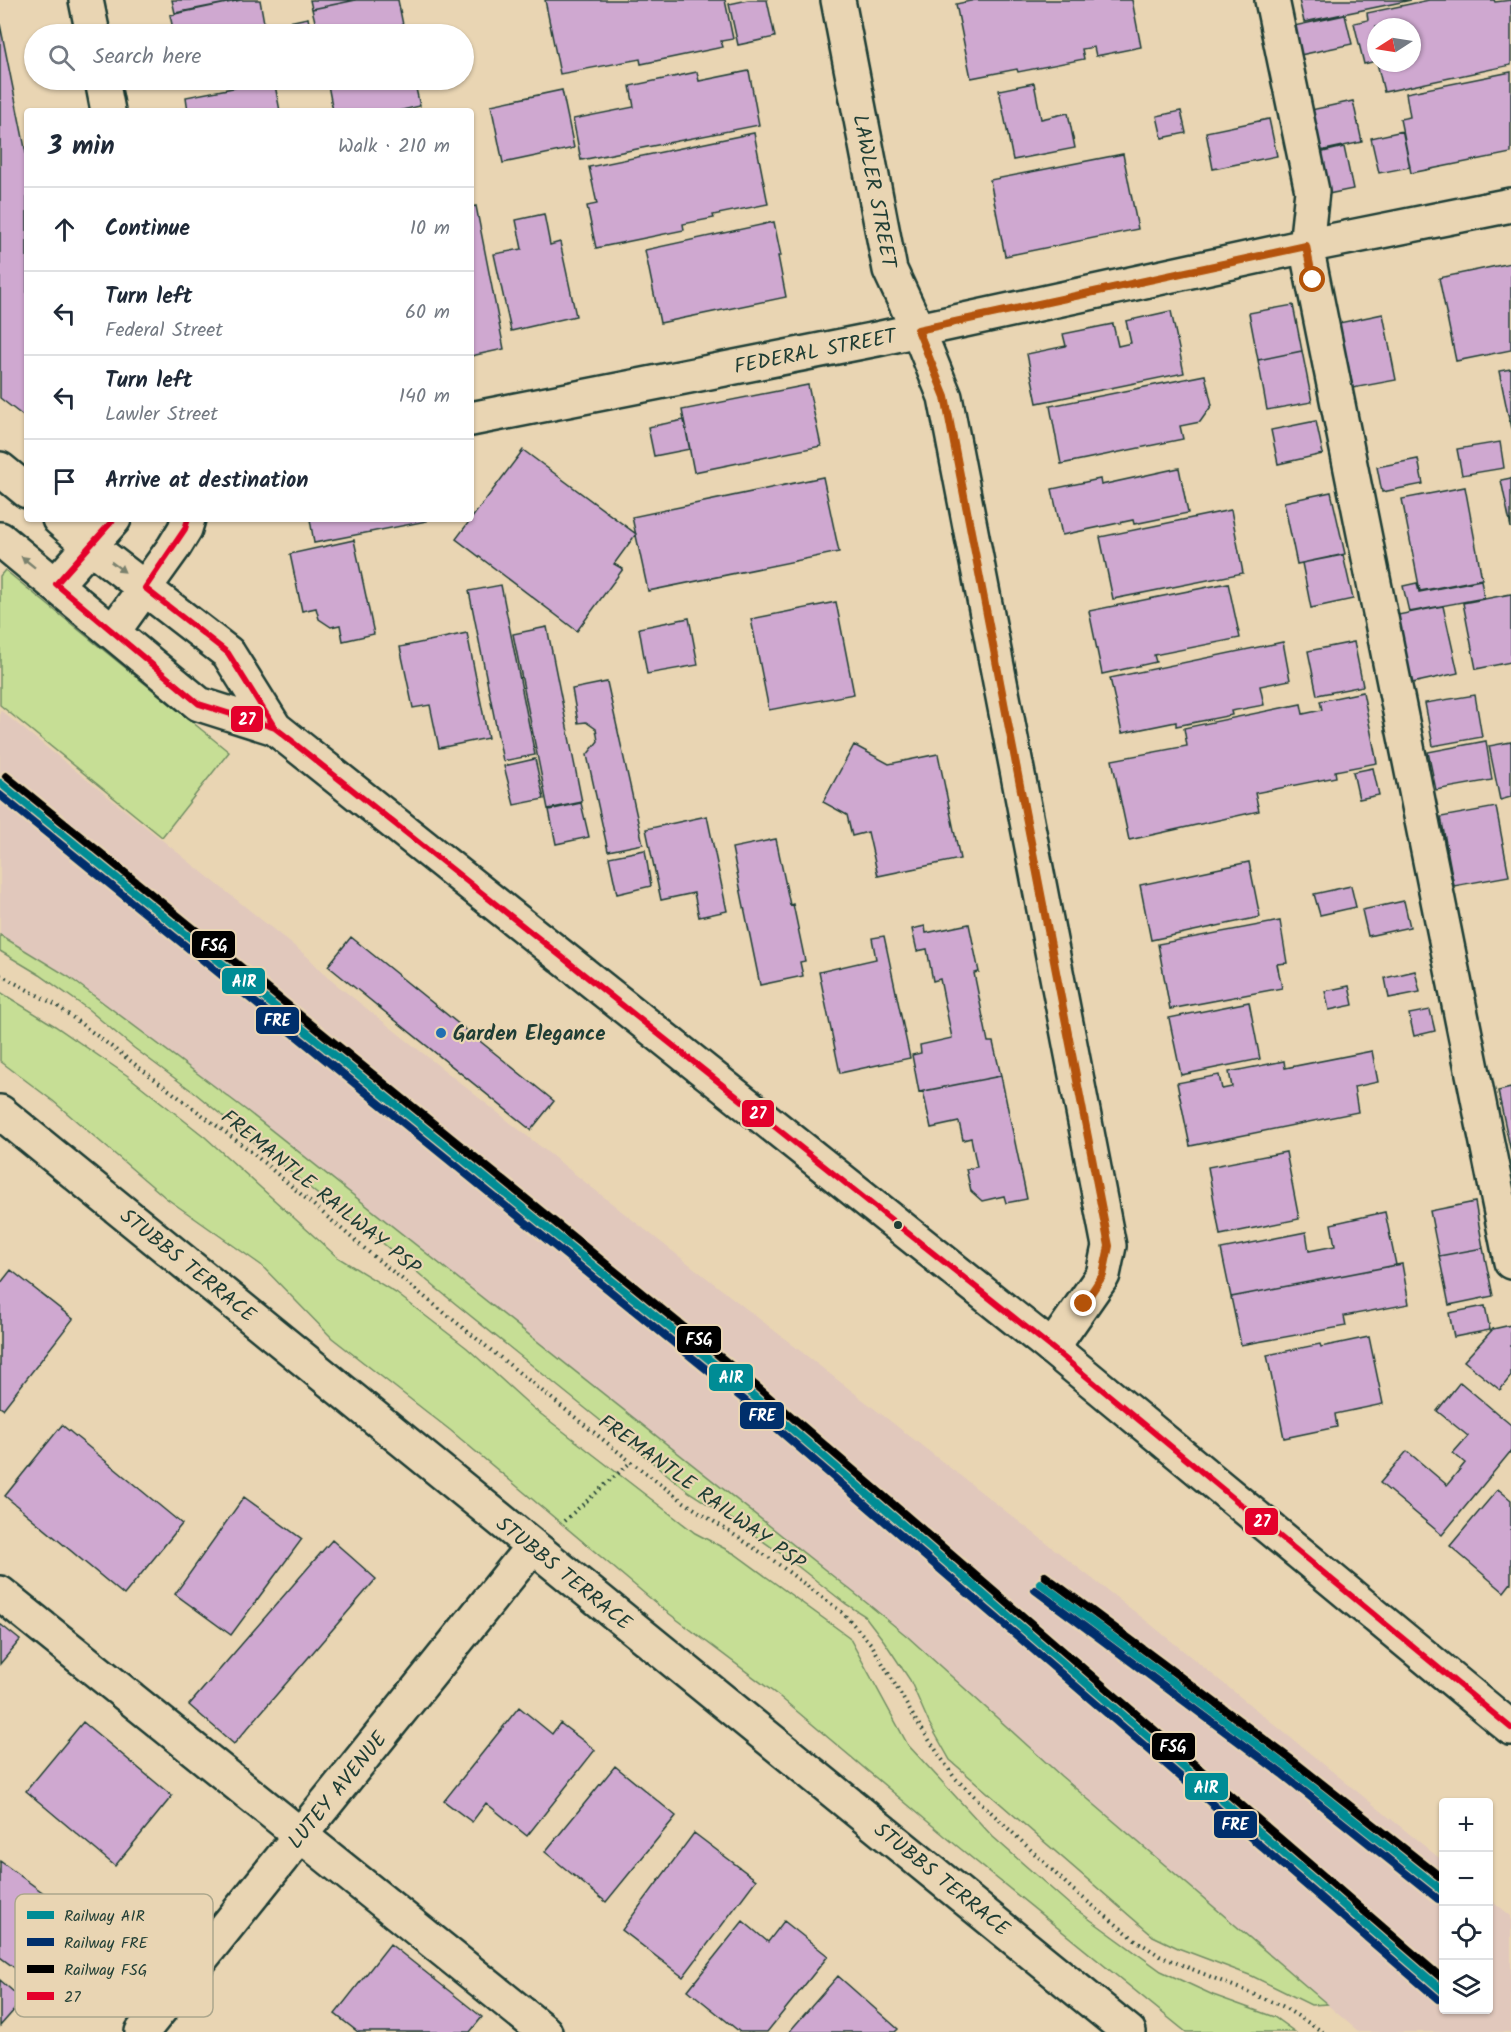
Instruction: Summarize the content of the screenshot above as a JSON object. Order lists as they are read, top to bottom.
{
  "streets": {
    "street": [
      "LAWLER STREET",
      "FEDERAL STREET",
      "STUBBS TERRACE",
      "LUTEY AVENUE"
    ],
    "path": ["FREMANTLE RAILWAY PSP"]
  },
  "crossings": [
    ["LAWLER STREET", "FEDERAL STREET"],
    ["STUBBS TERRACE", "LUTEY AVENUE"]
  ],
  "places": ["Garden Elegance"],
  "lines": [
    "transit line 27",
    "rail line FSG",
    "rail line AIR",
    "rail line FRE"
  ],
  "legend": [
    "Railway AIR",
    "Railway FRE",
    "Railway FSG",
    "27"
  ],
  "north": "left",
  "page": {
    "search": "Search here",
    "heading": ["3 min", "Walk · 210 m"],
    "list": [
      ["Continue", "10 m"],
      ["Turn left", "Federal Street", "60 m"],
      ["Turn left", "Lawler Street", "140 m"],
      "Arrive at destination"
    ],
    "map_buttons": ["+", "−"]
  }
}
